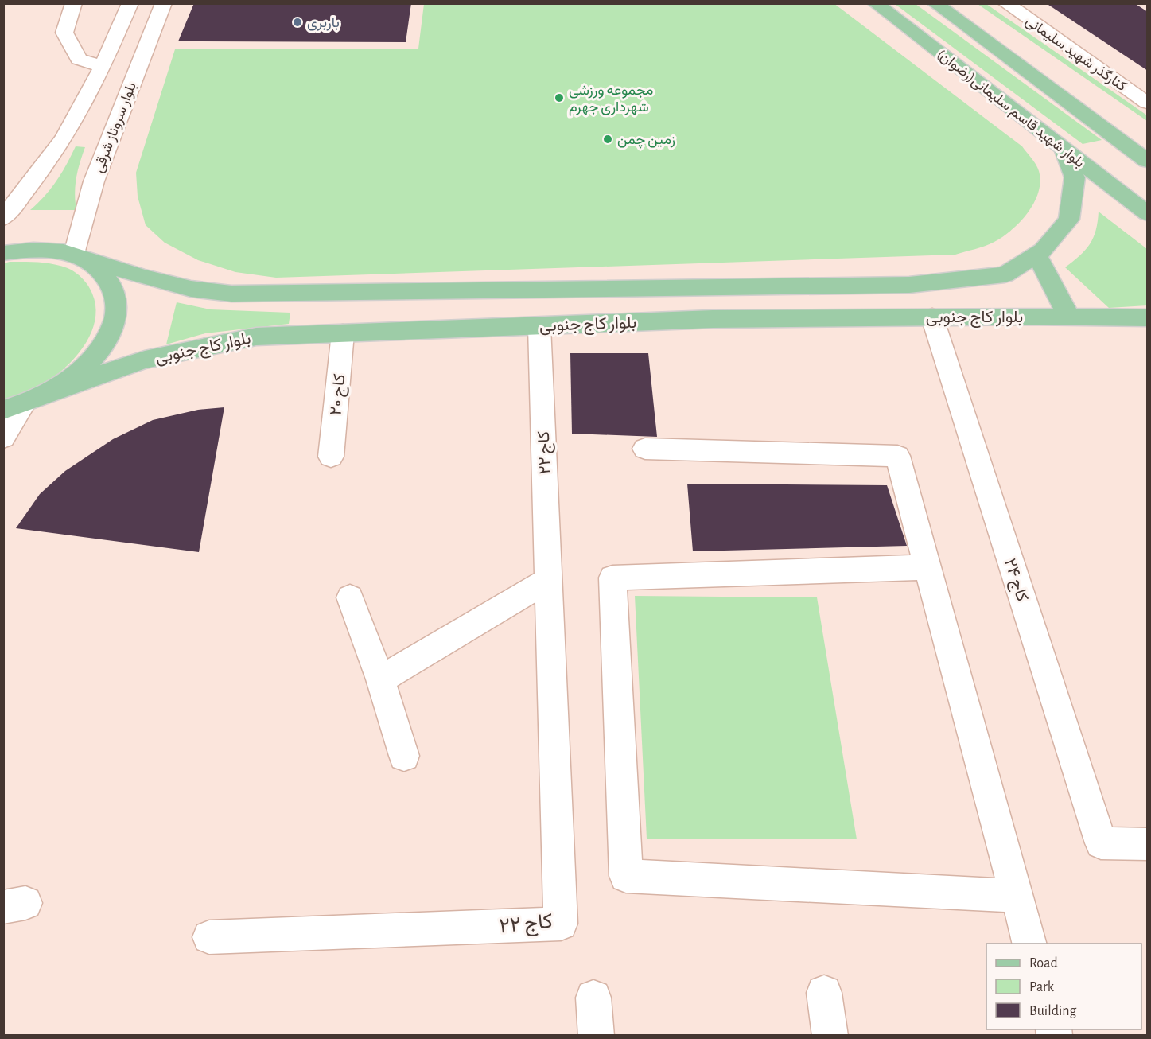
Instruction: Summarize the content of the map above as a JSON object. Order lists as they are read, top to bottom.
{
  "streets": {
    "main road": ["بلوار شهید قاسم سلیمانی(رضوان)", "بلوار کاج جنوبی"],
    "street": [
      "کنارگذر شهید سلیمانی",
      "بلوار سروناز شرقی",
      "کاج ۲۰",
      "کاج ۲۲",
      "کاج ۲۴"
    ]
  },
  "crossings": [
    ["بلوار شهید قاسم سلیمانی(رضوان)", "بلوار کاج جنوبی"],
    ["بلوار سروناز شرقی", "بلوار کاج جنوبی"],
    ["بلوار کاج جنوبی", "کاج ۲۰"],
    ["بلوار کاج جنوبی", "کاج ۲۲"],
    ["بلوار کاج جنوبی", "کاج ۲۴"]
  ],
  "places": ["باربری", "مجموعه ورزشی شهرداری جهرم", "زمین چمن"],
  "legend": ["Road", "Park", "Building"]
}
